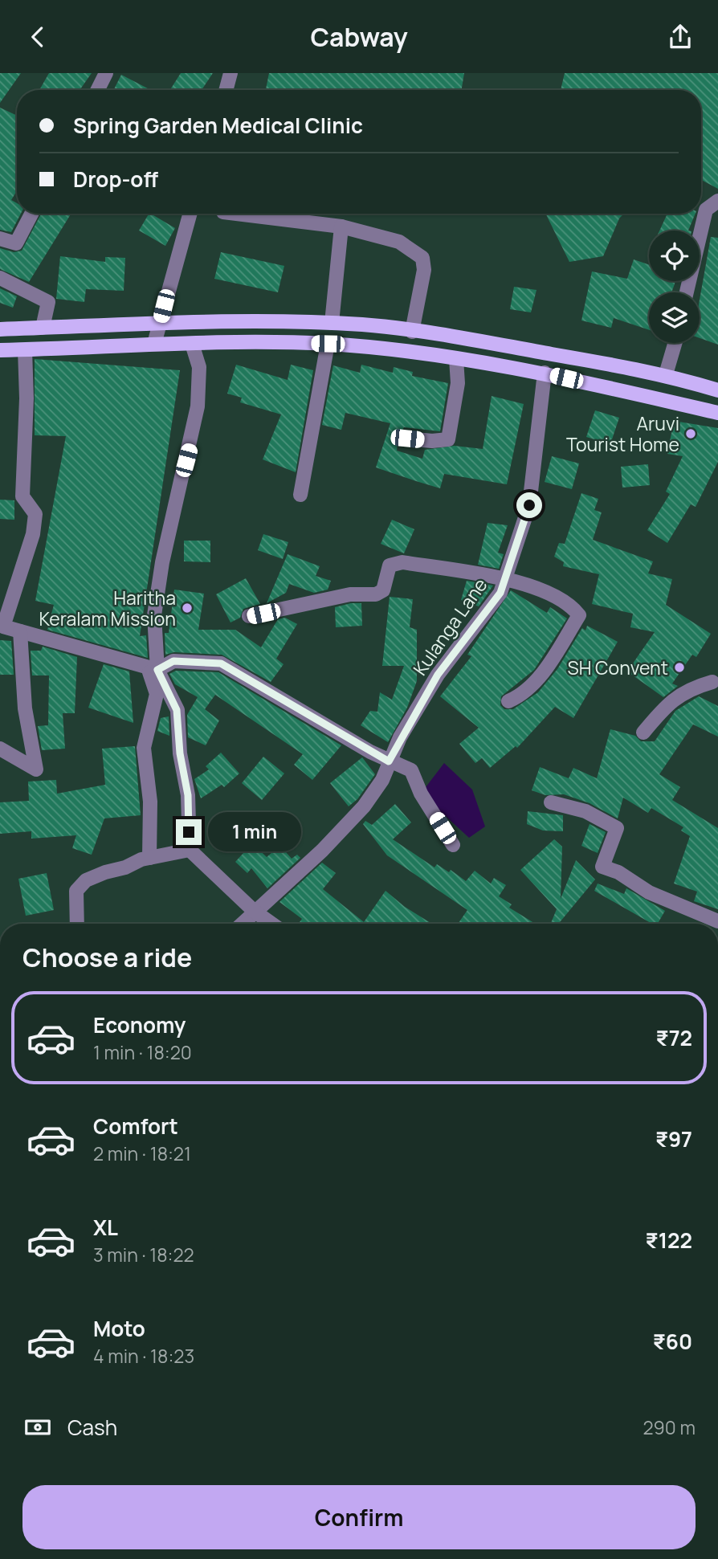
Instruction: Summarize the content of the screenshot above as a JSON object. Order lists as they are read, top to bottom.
{
  "streets": {
    "street": ["Kulanga Lane"]
  },
  "places": ["Aruvi Tourist Home", "Haritha Keralam Mission", "SH Convent"],
  "page": {
    "header": "Cabway",
    "banner": ["Spring Garden Medical Clinic", "Drop-off"],
    "bubble": "1 min",
    "heading": "Choose a ride",
    "list": [
      {
        "name": "Economy",
        "note": "1 min · 18:20",
        "value": "₹72"
      },
      {
        "name": "Comfort",
        "note": "2 min · 18:21",
        "value": "₹97"
      },
      {
        "name": "XL",
        "note": "3 min · 18:22",
        "value": "₹122"
      },
      {
        "name": "Moto",
        "note": "4 min · 18:23",
        "value": "₹60"
      }
    ],
    "pay": ["Cash", "290 m"],
    "buttons": "Confirm"
  }
}
